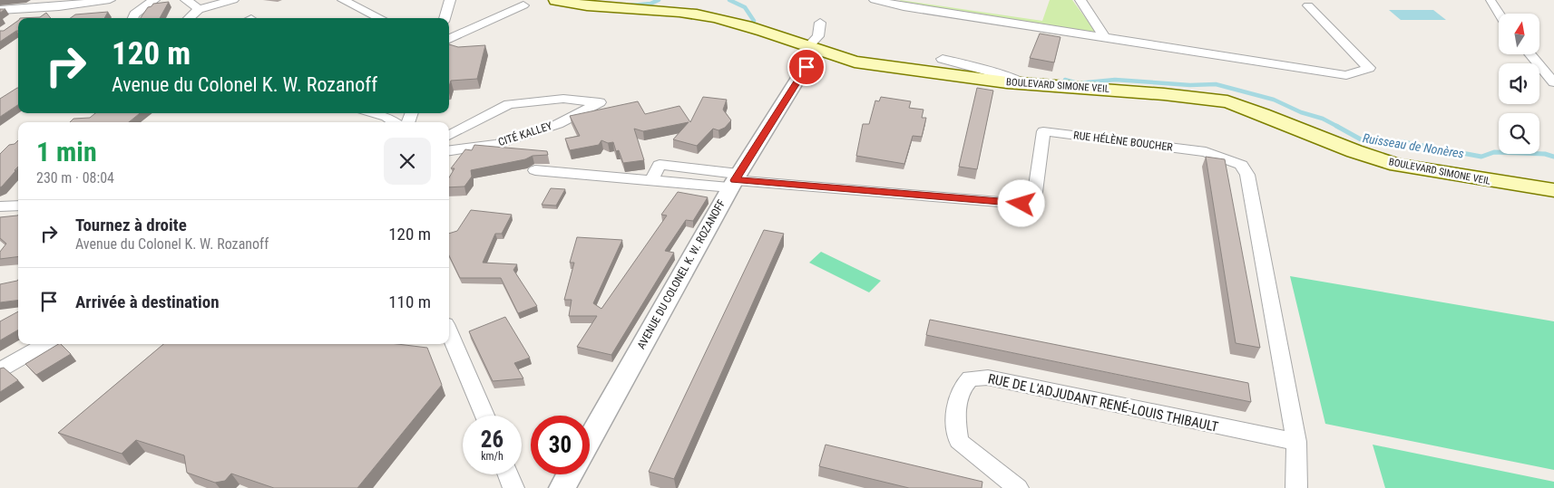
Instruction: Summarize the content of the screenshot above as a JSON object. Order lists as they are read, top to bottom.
{
  "streets": {
    "main road": ["BOULEVARD SIMONE VEIL"],
    "street": [
      "CITÉ KALLEY",
      "RUE HÉLÈNE BOUCHER",
      "AVENUE DU COLONEL K. W. ROZANOFF",
      "RUE DE L'ADJUDANT RENÉ-LOUIS THIBAULT"
    ]
  },
  "crossings": [
    ["BOULEVARD SIMONE VEIL", "AVENUE DU COLONEL K. W. ROZANOFF"],
    ["RUE HÉLÈNE BOUCHER", "AVENUE DU COLONEL K. W. ROZANOFF"],
    ["RUE HÉLÈNE BOUCHER", "RUE DE L'ADJUDANT RENÉ-LOUIS THIBAULT"]
  ],
  "water": ["Ruisseau de Nonères"],
  "north": "top",
  "page": {
    "turn": ["120 m", "Avenue du Colonel K. W. Rozanoff"],
    "heading": ["1 min", "230 m · 08:04"],
    "list": [
      {
        "name": "Tournez à droite",
        "note": "Avenue du Colonel K. W. Rozanoff",
        "value": "120 m"
      },
      {
        "name": "Arrivée à destination",
        "value": "110 m"
      }
    ],
    "speed": "26 km/h",
    "limit": "30"
  }
}
